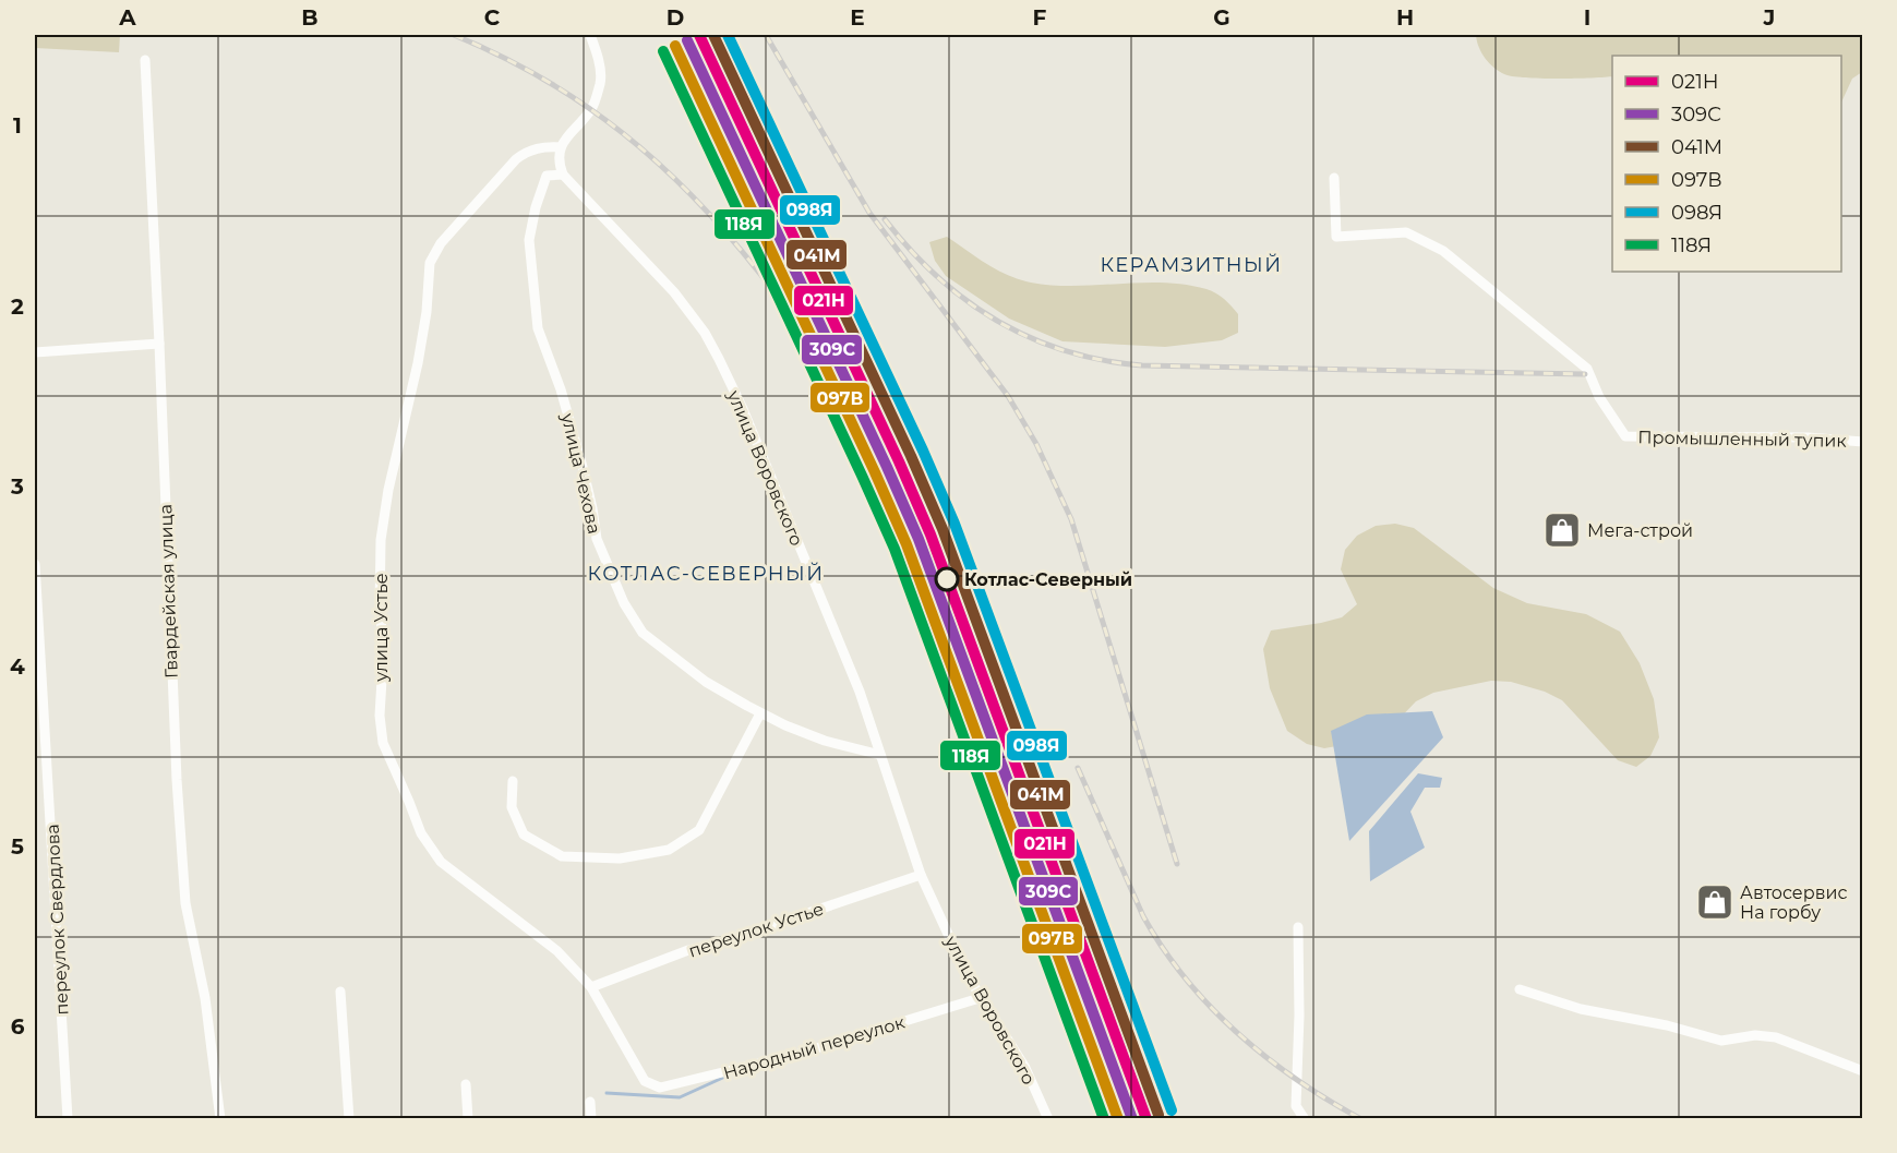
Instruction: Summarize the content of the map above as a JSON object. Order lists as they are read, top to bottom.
{
  "streets": {
    "street": [
      "Промышленный тупик",
      "улица Воровского",
      "улица Чехова",
      "Гвардейская улица",
      "улица Устье",
      "переулок Свердлова",
      "переулок Устье",
      "Народный переулок"
    ]
  },
  "crossings": [
    ["улица Воровского", "улица Чехова"],
    ["улица Воровского", "переулок Устье"],
    ["улица Воровского", "Народный переулок"],
    ["улица Устье", "переулок Устье"],
    ["улица Устье", "Народный переулок"]
  ],
  "districts": ["КЕРАМЗИТНЫЙ", "КОТЛАС-СЕВЕРНЫЙ"],
  "places": {
    "shop": ["Мега-строй", "Автосервис На горбу"],
    "other": ["Котлас-Северный"]
  },
  "lines": [
    "transit line 021Н",
    "transit line 041М",
    "transit line 098Я",
    "transit line 309С",
    "transit line 097В",
    "transit line 118Я"
  ],
  "legend": [
    "021Н",
    "309С",
    "041М",
    "097В",
    "098Я",
    "118Я"
  ],
  "grid": {
    "columns": [
      "A",
      "B",
      "C",
      "D",
      "E",
      "F",
      "G",
      "H",
      "I",
      "J"
    ],
    "rows": [
      "1",
      "2",
      "3",
      "4",
      "5",
      "6"
    ]
  }
}
